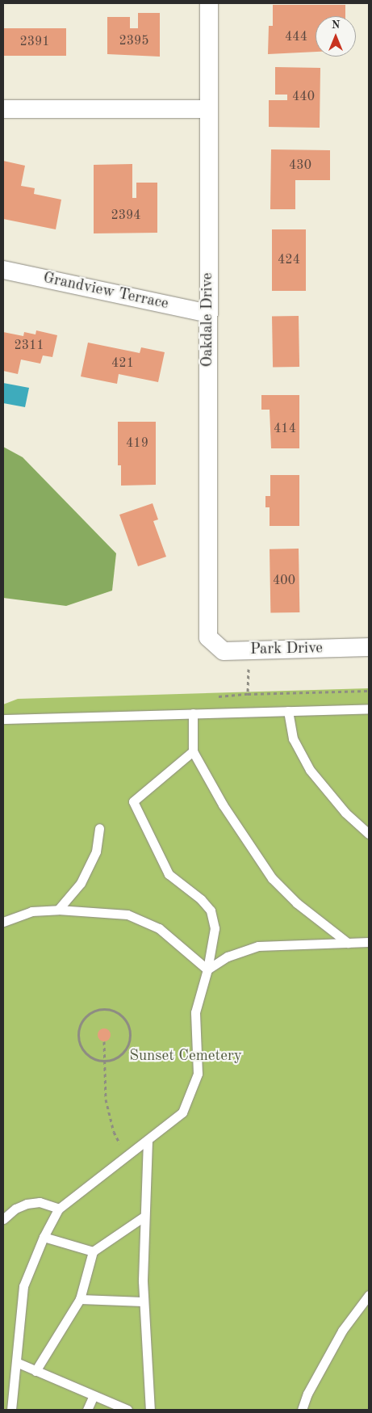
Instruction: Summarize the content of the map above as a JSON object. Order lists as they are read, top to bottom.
{
  "streets": {
    "street": ["Grandview Terrace", "Oakdale Drive", "Park Drive"]
  },
  "crossings": [
    ["Grandview Terrace", "Oakdale Drive"],
    ["Oakdale Drive", "Park Drive"]
  ],
  "parks": ["Sunset Cemetery"],
  "house_numbers": [
    "444",
    "2395",
    "2391",
    "440",
    "430",
    "2394",
    "424",
    "2311",
    "421",
    "414",
    "419",
    "400"
  ],
  "north": "top"
}
